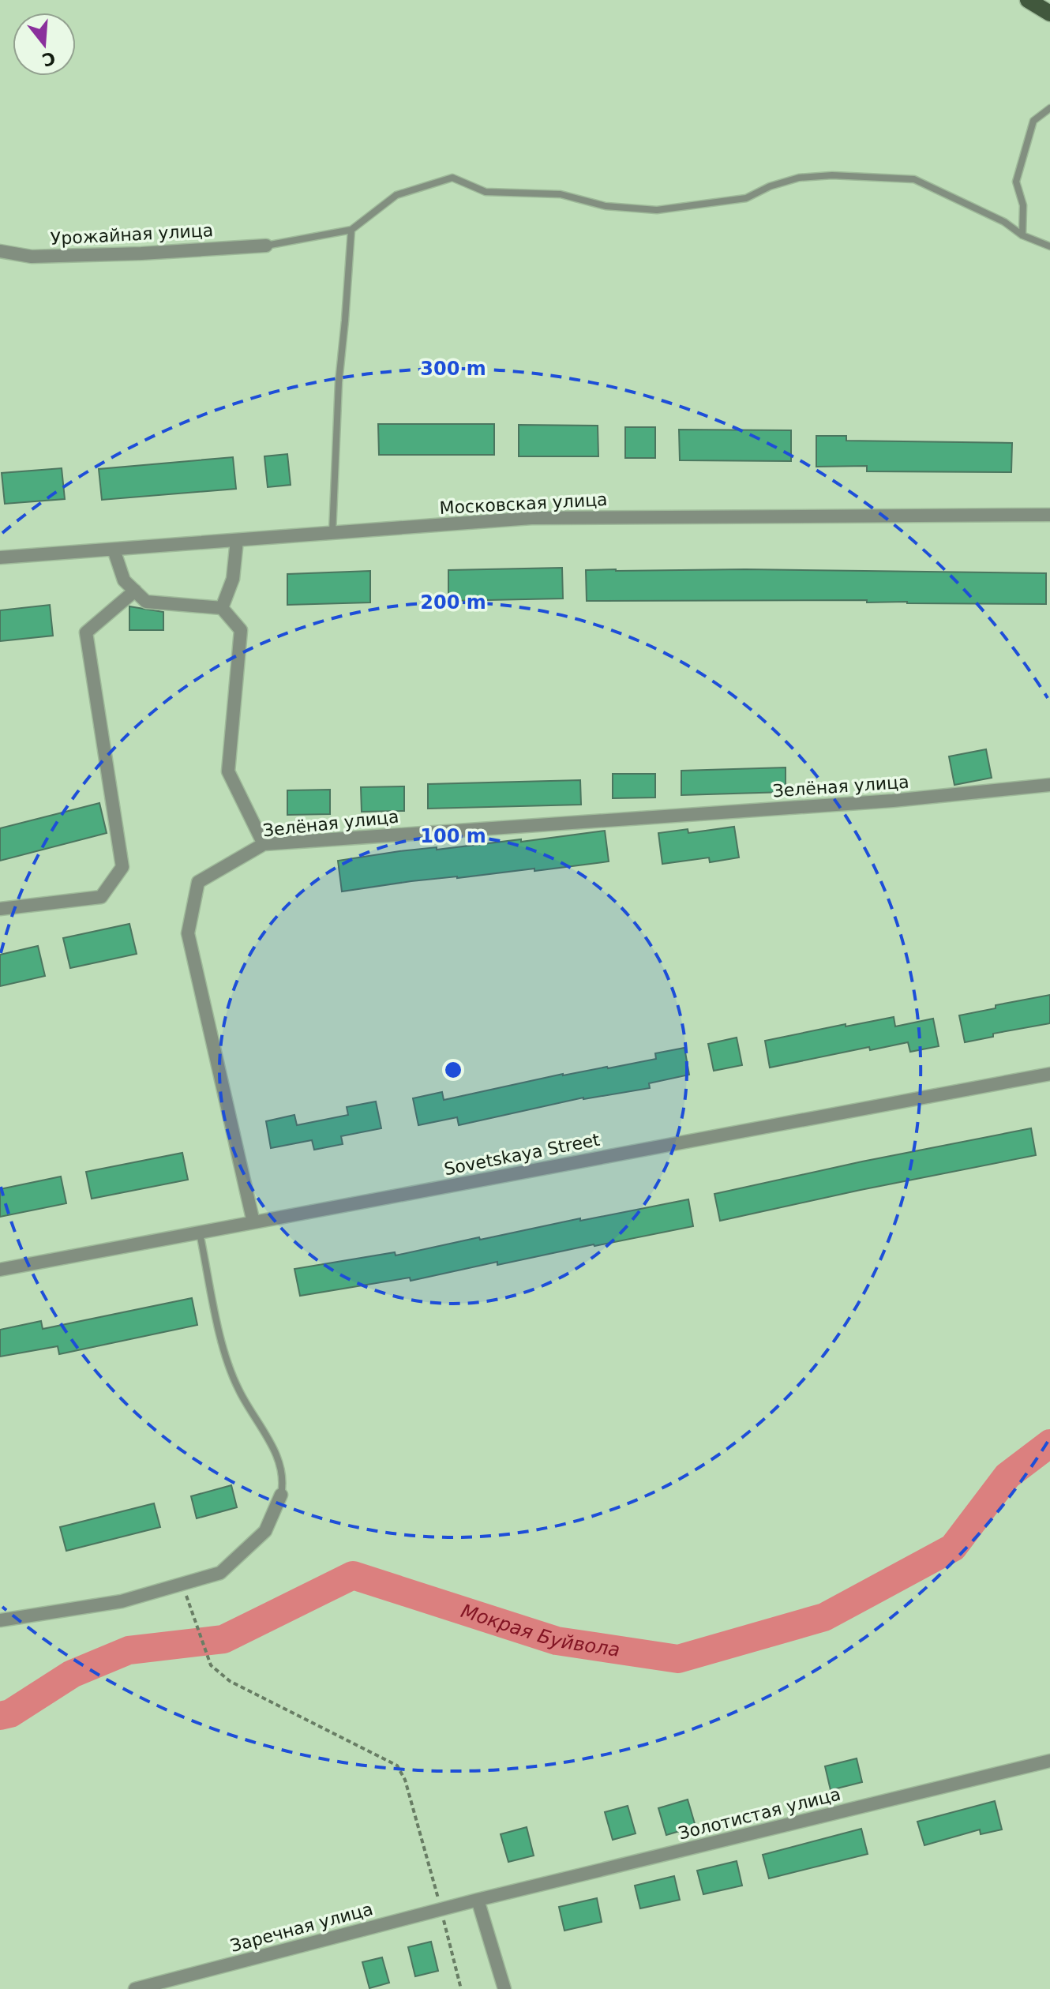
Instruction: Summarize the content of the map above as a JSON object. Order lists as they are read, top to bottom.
{
  "streets": {
    "street": [
      "Урожайная улица",
      "Московская улица",
      "Зелёная улица",
      "Sovetskaya Street",
      "Золотистая улица",
      "Заречная улица"
    ]
  },
  "crossings": [
    ["Зелёная улица", "Sovetskaya Street"],
    ["Золотистая улица", "Заречная улица"]
  ],
  "water": ["Мокрая Буйвола"],
  "north": "bottom",
  "rings": ["300 m", "200 m", "100 m"]
}
